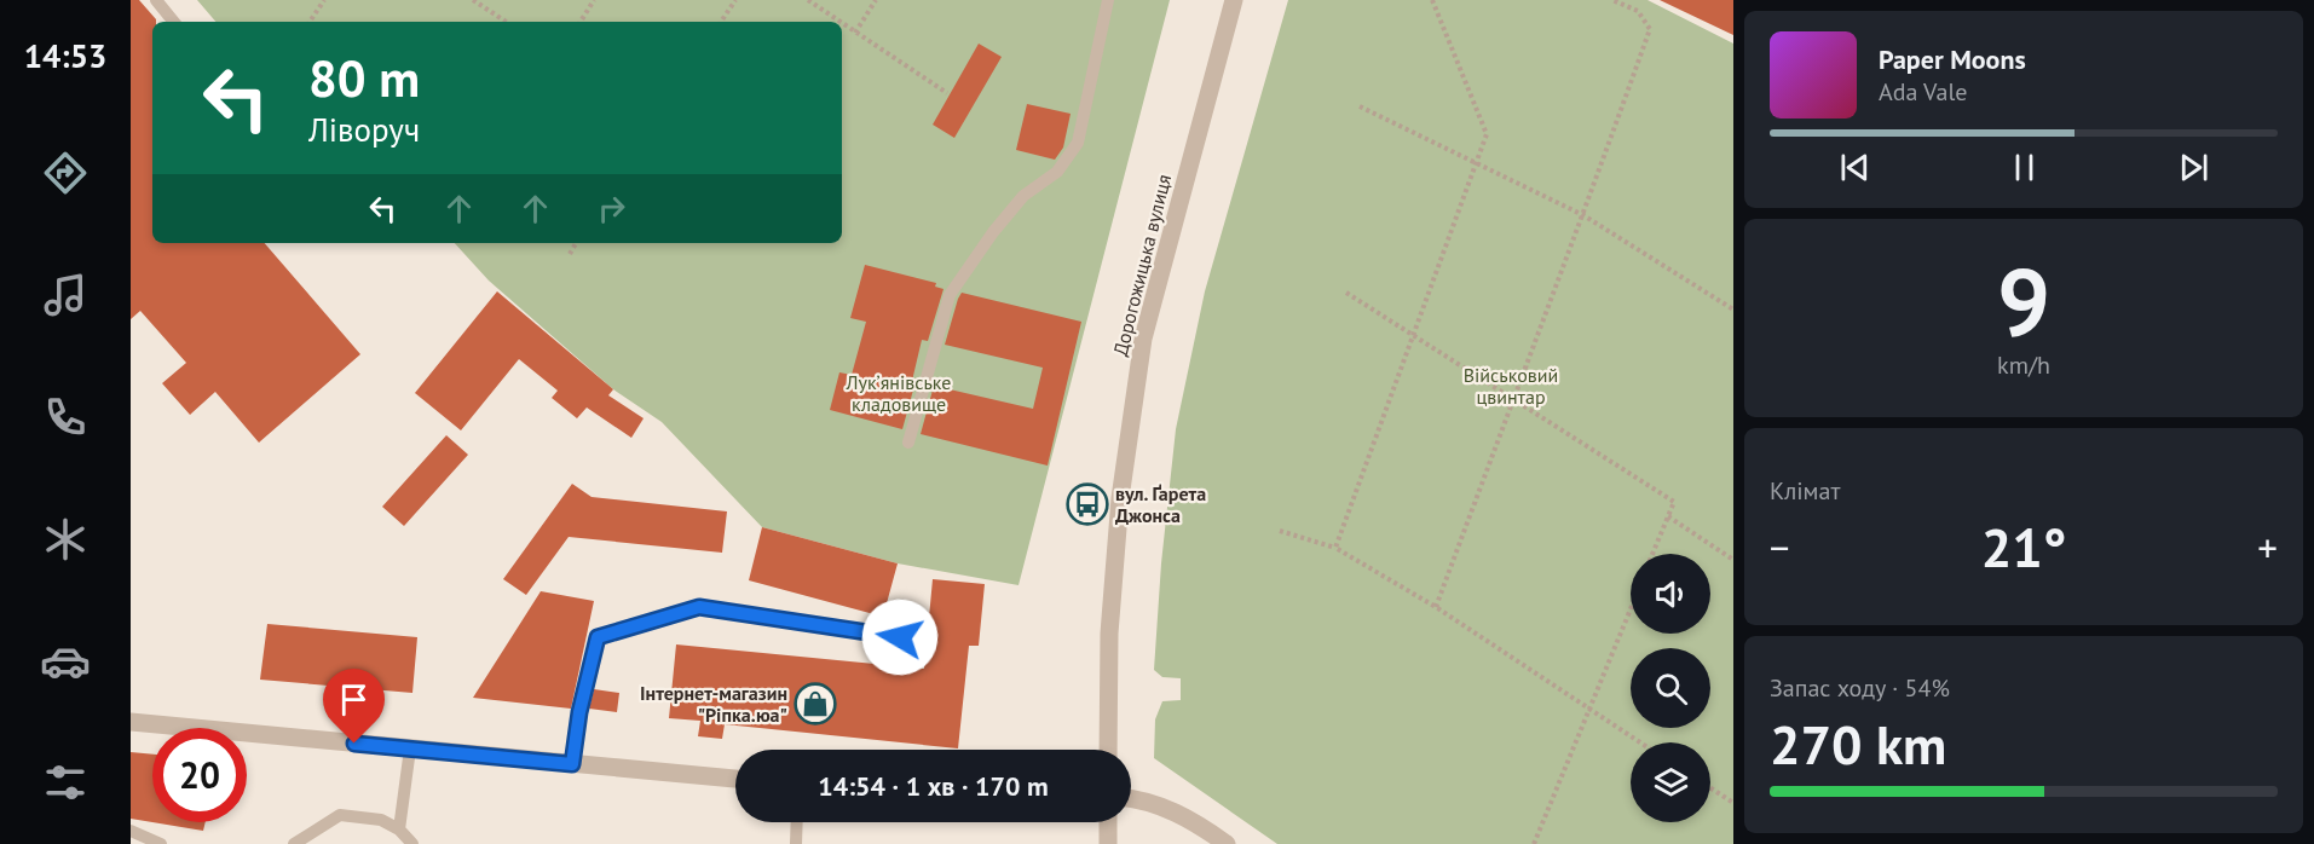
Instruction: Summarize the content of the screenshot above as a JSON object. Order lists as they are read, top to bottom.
{
  "streets": {
    "street": ["Дорогожицька вулиця"]
  },
  "parks": ["Військовий цвинтар", "Лукʼянівське кладовище"],
  "places": {
    "bus stop": ["вул. Ґарета Джонса"],
    "shop": ["Інтернет-магазин \"Ріпка.юа\""]
  },
  "page": {
    "tabs": "14:53",
    "turn": ["80 m", "Ліворуч"],
    "song": ["Paper Moons", "Ada Vale"],
    "tile": [
      ["9", "km/h"],
      "Клімат",
      ["Запас ходу · 54%", "270 km"]
    ],
    "heat": ["−", "21°", "+"],
    "limit": "20",
    "trip": "14:54 · 1 хв · 170 m"
  }
}
